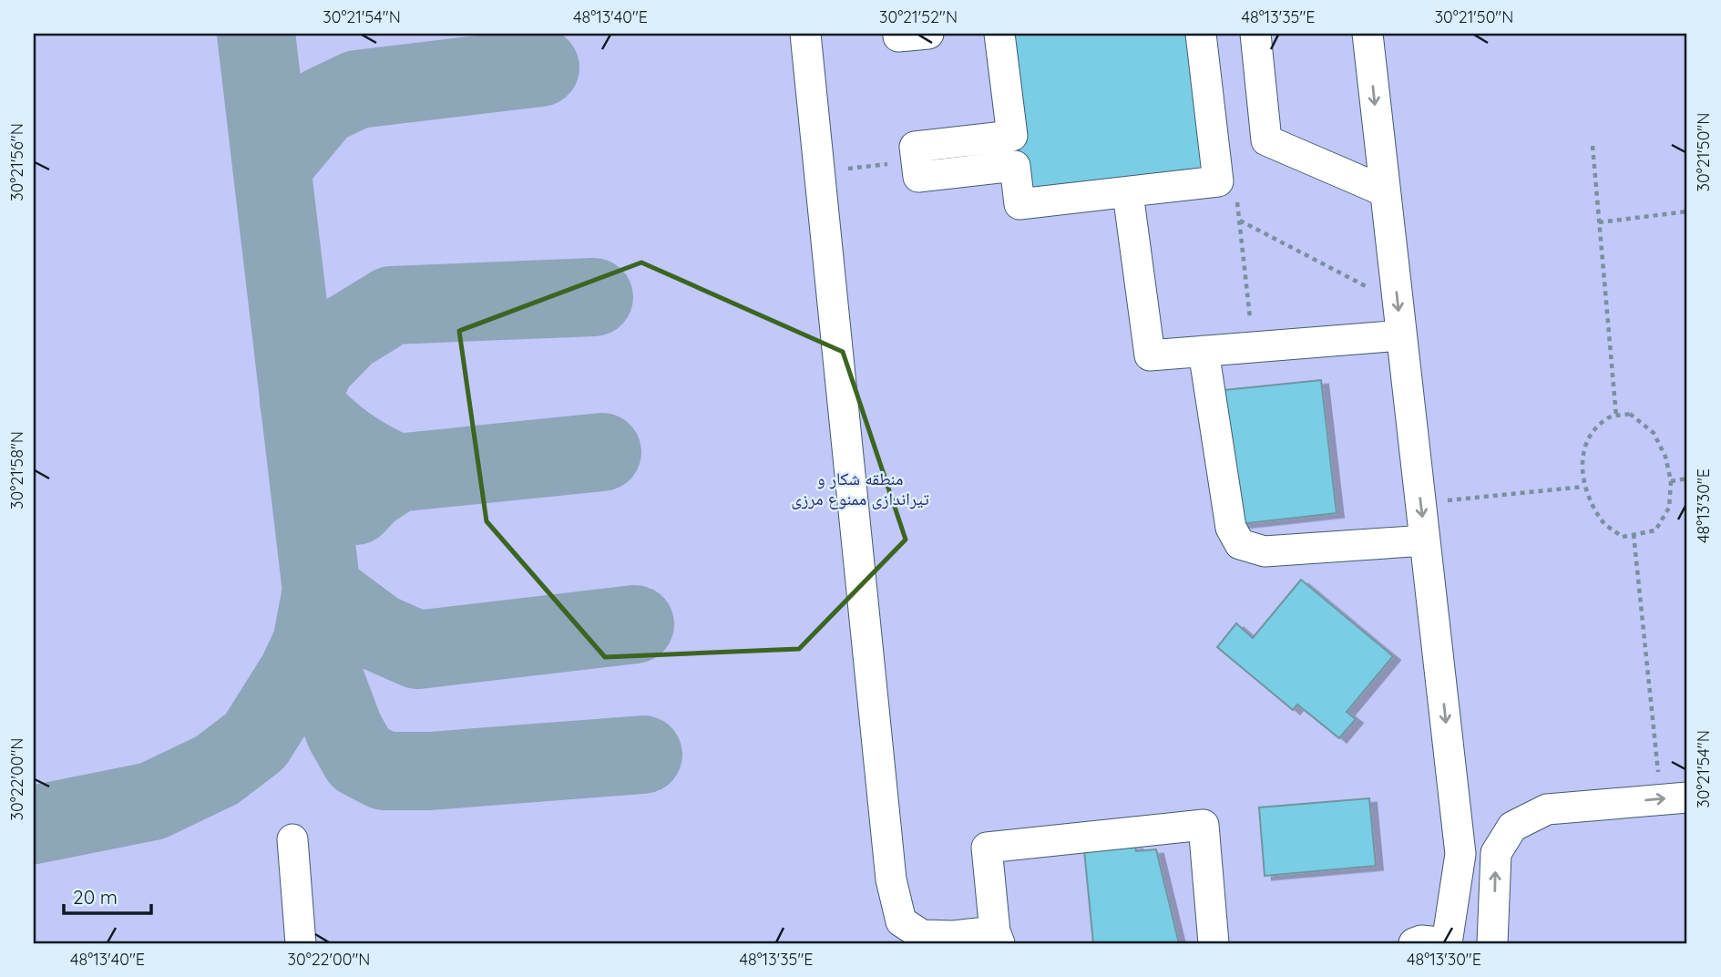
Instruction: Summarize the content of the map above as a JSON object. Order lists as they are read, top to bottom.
{
  "parks": ["منطقه شکار و تیراندازی ممنوع مرزی"],
  "scale_bar": "20 m",
  "coordinates": [
    "30°21'54\"N",
    "48°13'40\"E",
    "30°21'52\"N",
    "48°13'35\"E",
    "30°21'50\"N",
    "30°21'56\"N",
    "30°21'58\"N",
    "48°13'30\"E",
    "30°22'00\"N"
  ]
}
